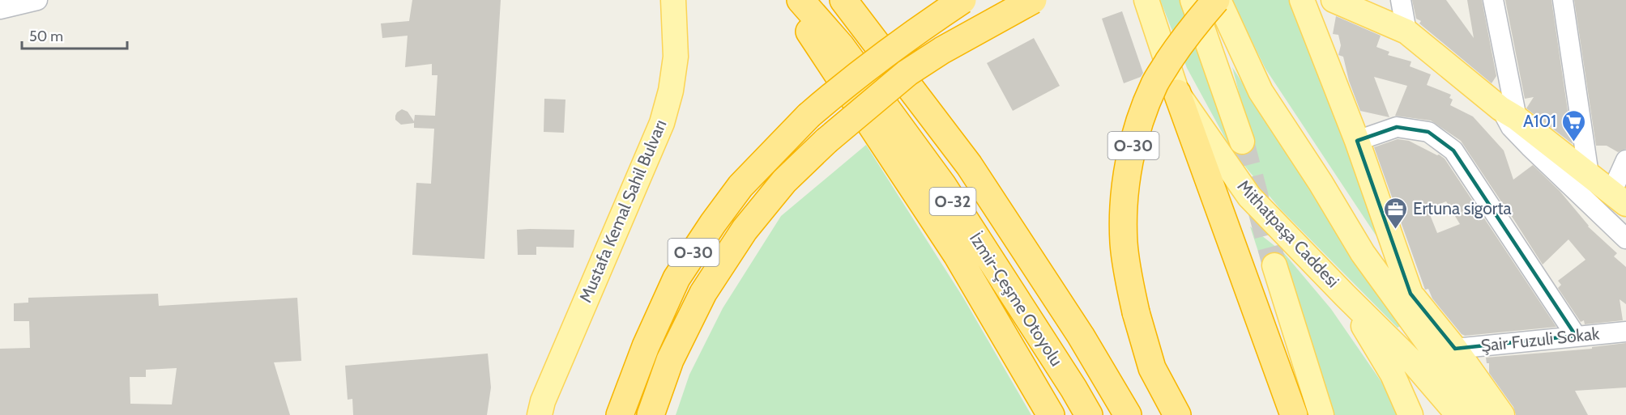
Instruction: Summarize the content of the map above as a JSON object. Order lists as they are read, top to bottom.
{
  "streets": {
    "highway": ["O-30", "O-32", "İzmir-Çeşme Otoyolu"],
    "main road": ["Mustafa Kemal Sahil Bulvarı", "Mithatpaşa Caddesi"],
    "street": ["Şair Fuzuli Sokak"]
  },
  "places": {
    "supermarket": ["A101"],
    "office": ["Ertuna sigorta"]
  },
  "scale_bar": "50 m"
}
